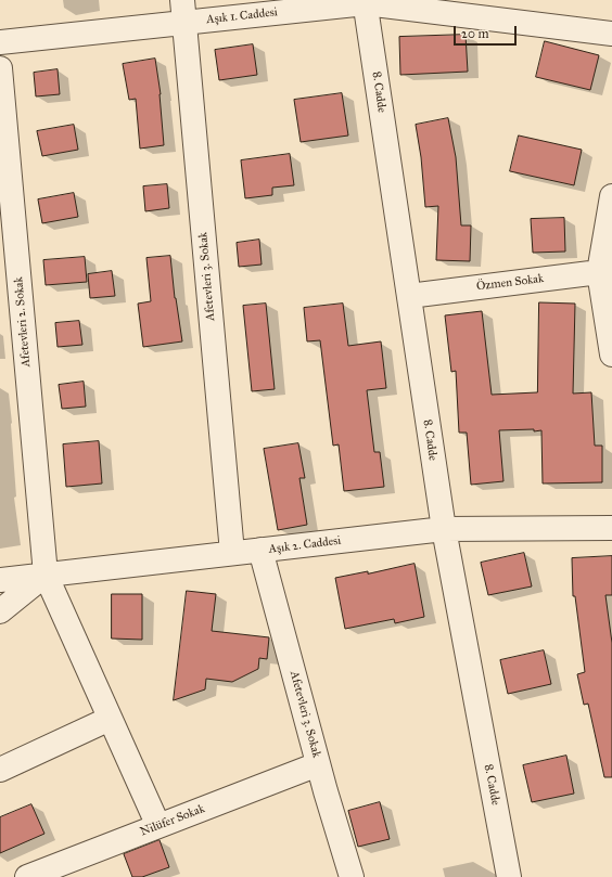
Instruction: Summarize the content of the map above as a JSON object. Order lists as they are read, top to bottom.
{
  "streets": {
    "street": [
      "Aşık 1. Caddesi",
      "8. Cadde",
      "Afetevleri 3. Sokak",
      "Özmen Sokak",
      "Afetevleri 2. Sokak",
      "Aşık 2. Caddesi",
      "Nilüfer Sokak"
    ]
  },
  "crossings": [
    ["Aşık 1. Caddesi", "8. Cadde"],
    ["Aşık 1. Caddesi", "Afetevleri 3. Sokak"],
    ["8. Cadde", "Özmen Sokak"],
    ["8. Cadde", "Aşık 2. Caddesi"],
    ["Afetevleri 3. Sokak", "Aşık 2. Caddesi"],
    ["Afetevleri 3. Sokak", "Nilüfer Sokak"],
    ["Afetevleri 2. Sokak", "Aşık 2. Caddesi"],
    ["Afetevleri 2. Sokak", "Nilüfer Sokak"]
  ],
  "scale_bar": "20 m"
}
